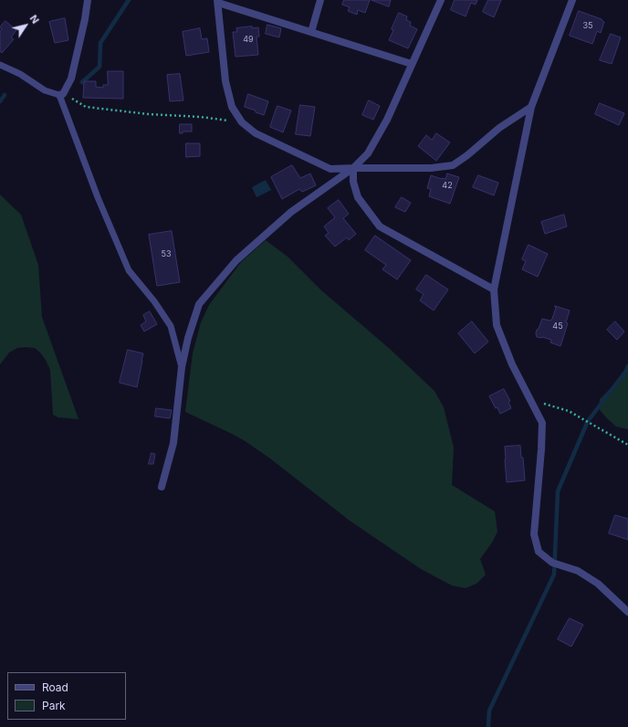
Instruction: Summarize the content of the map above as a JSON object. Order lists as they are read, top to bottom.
{
  "house_numbers": [
    "35",
    "49",
    "42",
    "53",
    "45"
  ],
  "legend": ["Road", "Park"],
  "north": "top right"
}
